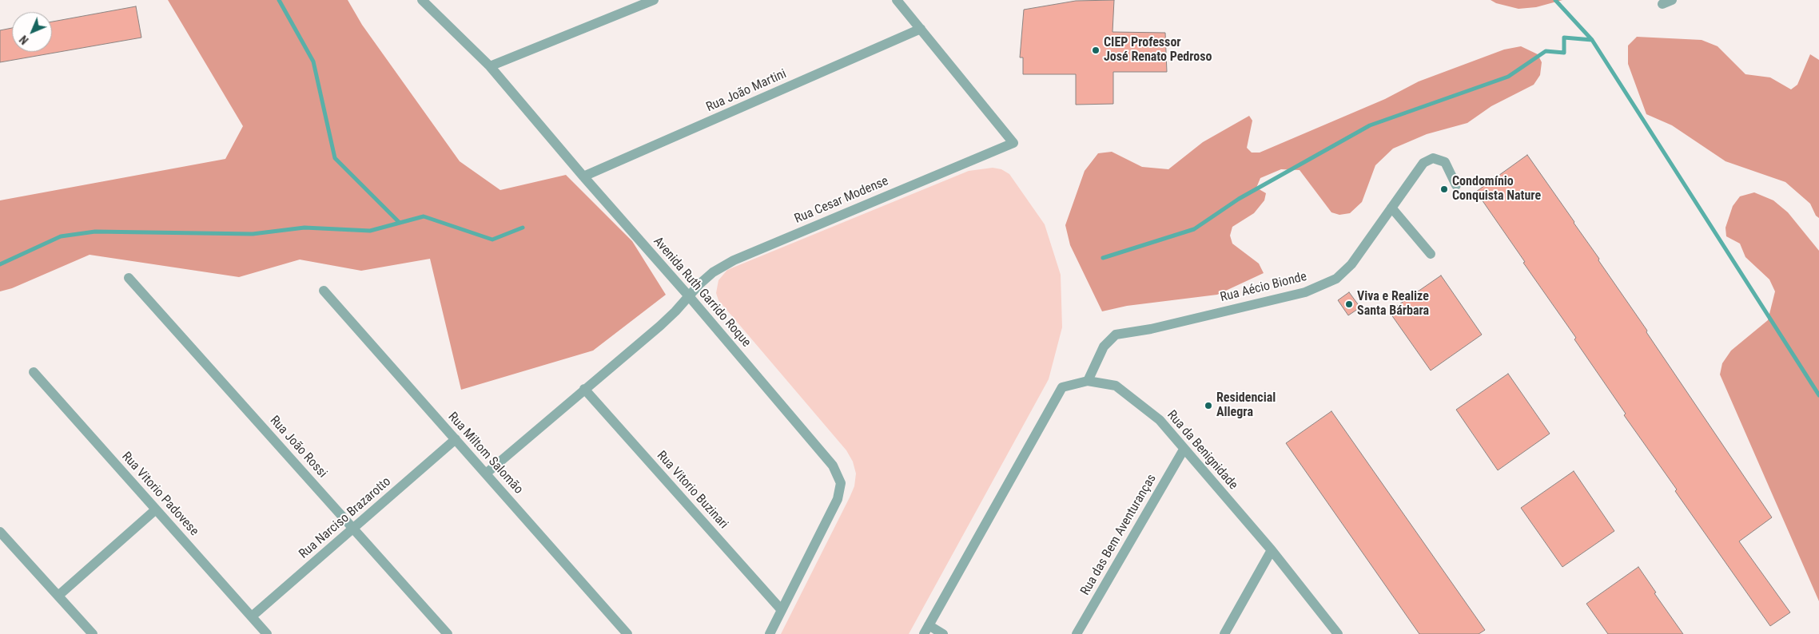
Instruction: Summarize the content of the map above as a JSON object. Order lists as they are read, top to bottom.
{
  "streets": {
    "street": [
      "Rua João Martini",
      "Rua Cesar Modense",
      "Rua Aécio Bionde",
      "Avenida Ruth Garrido Roque",
      "Rua João Rossi",
      "Rua da Benignidade",
      "Rua Miltom Salomão",
      "Rua Vitorio Buzinari",
      "Rua Vitorio Padovese",
      "Rua Narciso Brazarotto",
      "Rua das Bem Aventuranças"
    ]
  },
  "crossings": [
    ["Rua João Martini", "Rua Cesar Modense"],
    ["Rua João Martini", "Avenida Ruth Garrido Roque"],
    ["Rua Cesar Modense", "Avenida Ruth Garrido Roque"],
    ["Rua Cesar Modense", "Rua Miltom Salomão"],
    ["Rua Cesar Modense", "Rua Vitorio Buzinari"],
    ["Rua Aécio Bionde", "Rua da Benignidade"],
    ["Avenida Ruth Garrido Roque", "Rua Vitorio Buzinari"],
    ["Rua João Rossi", "Rua Narciso Brazarotto"],
    ["Rua da Benignidade", "Rua das Bem Aventuranças"],
    ["Rua Miltom Salomão", "Rua Narciso Brazarotto"],
    ["Rua Vitorio Padovese", "Rua Narciso Brazarotto"]
  ],
  "places": [
    "CIEP Professor José Renato Pedroso",
    "Condomínio Conquista Nature",
    "Viva e Realize Santa Bárbara",
    "Residencial Allegra"
  ],
  "north": "bottom left"
}
